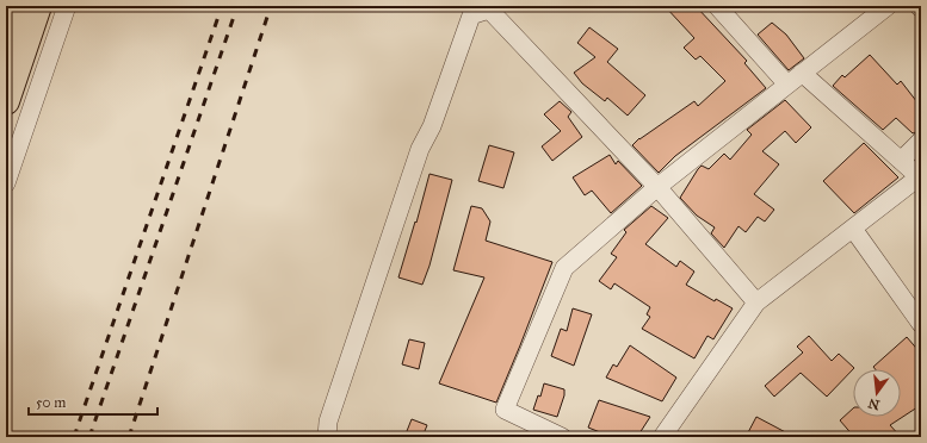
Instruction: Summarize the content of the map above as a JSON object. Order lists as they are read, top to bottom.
{
  "scale_bar": "50 m",
  "north": "bottom"
}
